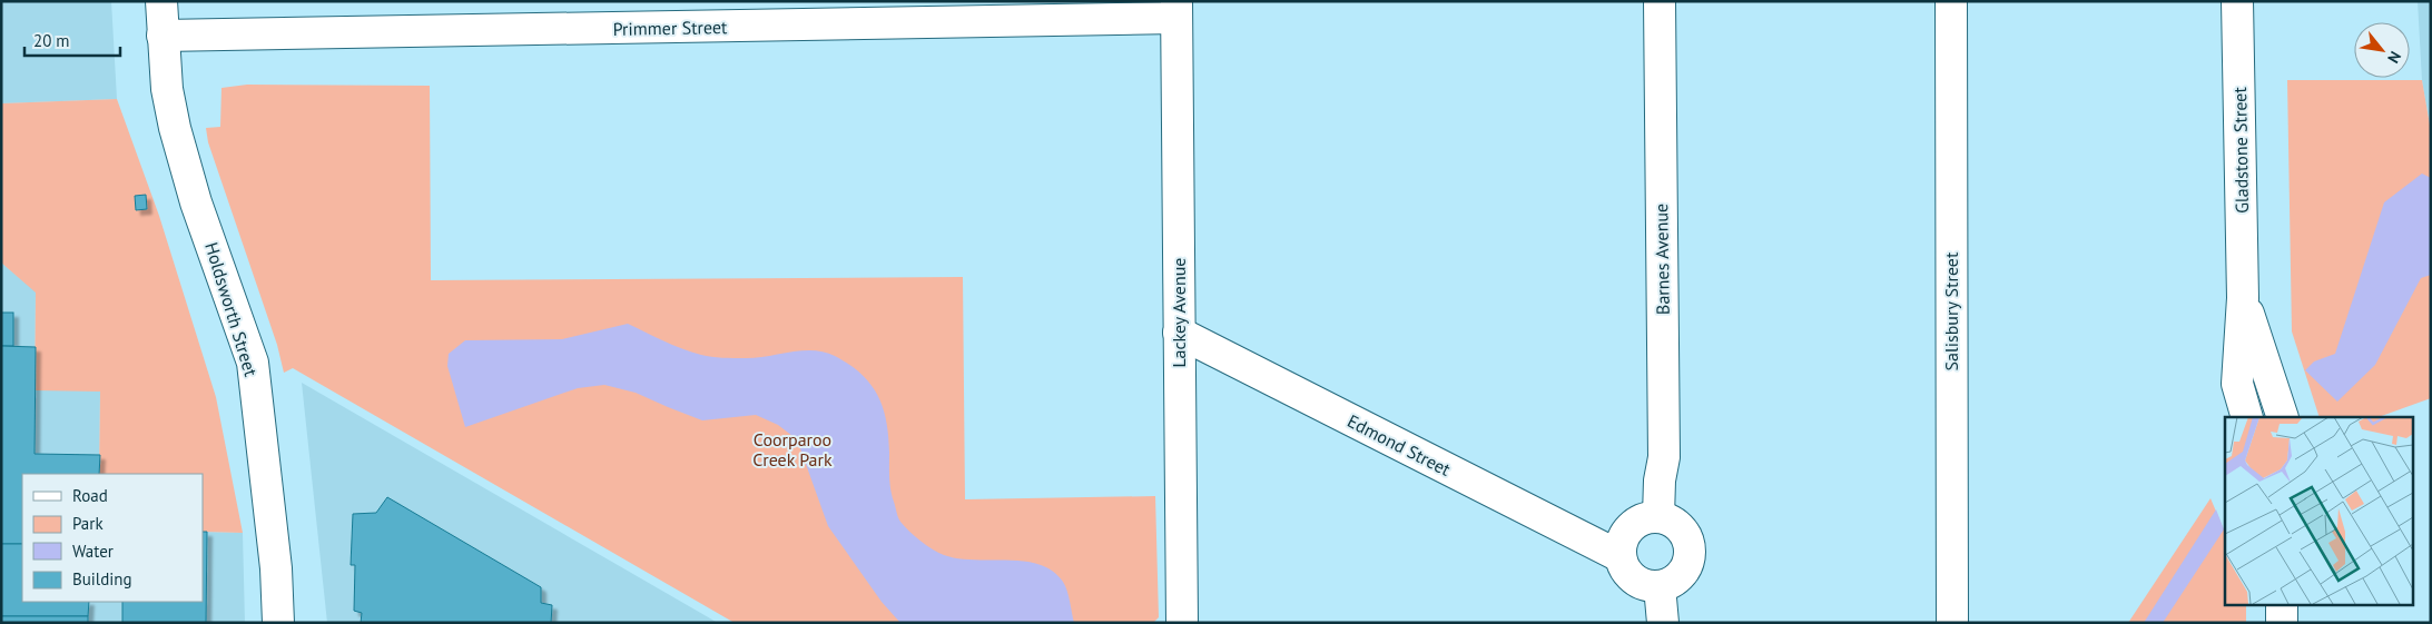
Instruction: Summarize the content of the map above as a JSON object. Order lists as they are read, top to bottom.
{
  "streets": {
    "street": [
      "Primmer Street",
      "Gladstone Street",
      "Barnes Avenue",
      "Holdsworth Street",
      "Salisbury Street",
      "Lackey Avenue",
      "Edmond Street"
    ]
  },
  "crossings": [
    ["Primmer Street", "Holdsworth Street"],
    ["Primmer Street", "Lackey Avenue"],
    ["Barnes Avenue", "Edmond Street"],
    ["Lackey Avenue", "Edmond Street"]
  ],
  "parks": ["Coorparoo Creek Park"],
  "legend": [
    "Road",
    "Park",
    "Water",
    "Building"
  ],
  "scale_bar": "20 m",
  "north": "bottom right"
}
